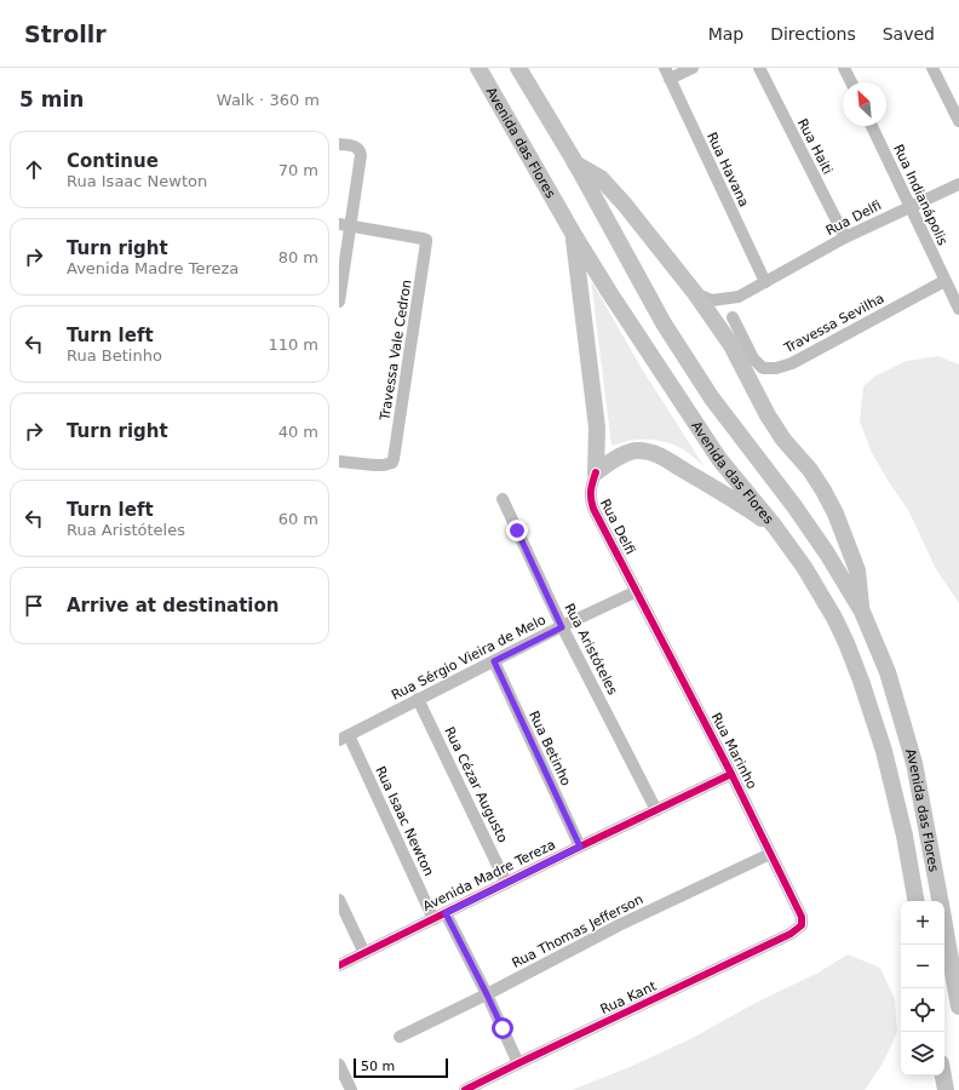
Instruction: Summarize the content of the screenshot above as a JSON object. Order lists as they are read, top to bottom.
{
  "streets": {
    "main road": ["Avenida das Flores"],
    "street": [
      "Rua Haiti",
      "Rua Havana",
      "Rua Indianápolis",
      "Rua Delfi",
      "Travessa Sevilha",
      "Travessa Vale Cedron",
      "Rua Aristóteles",
      "Rua Sérgio Vieira de Melo",
      "Rua Betinho",
      "Rua Marinho",
      "Rua Cézar Augusto",
      "Rua Isaac Newton",
      "Avenida Madre Tereza",
      "Rua Thomas Jefferson",
      "Rua Kant"
    ]
  },
  "crossings": [
    ["Rua Haiti", "Rua Delfi"],
    ["Rua Havana", "Rua Delfi"],
    ["Rua Indianápolis", "Rua Delfi"],
    ["Rua Indianápolis", "Travessa Sevilha"],
    ["Rua Delfi", "Rua Sérgio Vieira de Melo"],
    ["Rua Delfi", "Rua Marinho"],
    ["Rua Aristóteles", "Rua Sérgio Vieira de Melo"],
    ["Rua Aristóteles", "Avenida Madre Tereza"],
    ["Rua Sérgio Vieira de Melo", "Rua Betinho"],
    ["Rua Sérgio Vieira de Melo", "Rua Marinho"],
    ["Rua Sérgio Vieira de Melo", "Rua Cézar Augusto"],
    ["Rua Sérgio Vieira de Melo", "Rua Isaac Newton"],
    ["Rua Betinho", "Avenida Madre Tereza"],
    ["Rua Marinho", "Avenida Madre Tereza"],
    ["Rua Marinho", "Rua Thomas Jefferson"],
    ["Rua Marinho", "Rua Kant"],
    ["Rua Cézar Augusto", "Avenida Madre Tereza"],
    ["Rua Isaac Newton", "Avenida Madre Tereza"]
  ],
  "scale_bar": "50 m",
  "north": "top left",
  "page": {
    "header": "Strollr",
    "nav": ["Map", "Directions", "Saved"],
    "heading": ["5 min", "Walk · 360 m"],
    "list": [
      ["Continue", "Rua Isaac Newton", "70 m"],
      ["Turn right", "Avenida Madre Tereza", "80 m"],
      ["Turn left", "Rua Betinho", "110 m"],
      ["Turn right", "40 m"],
      ["Turn left", "Rua Aristóteles", "60 m"],
      "Arrive at destination"
    ],
    "map_buttons": ["+", "−"],
    "scale": "50 m"
  }
}
